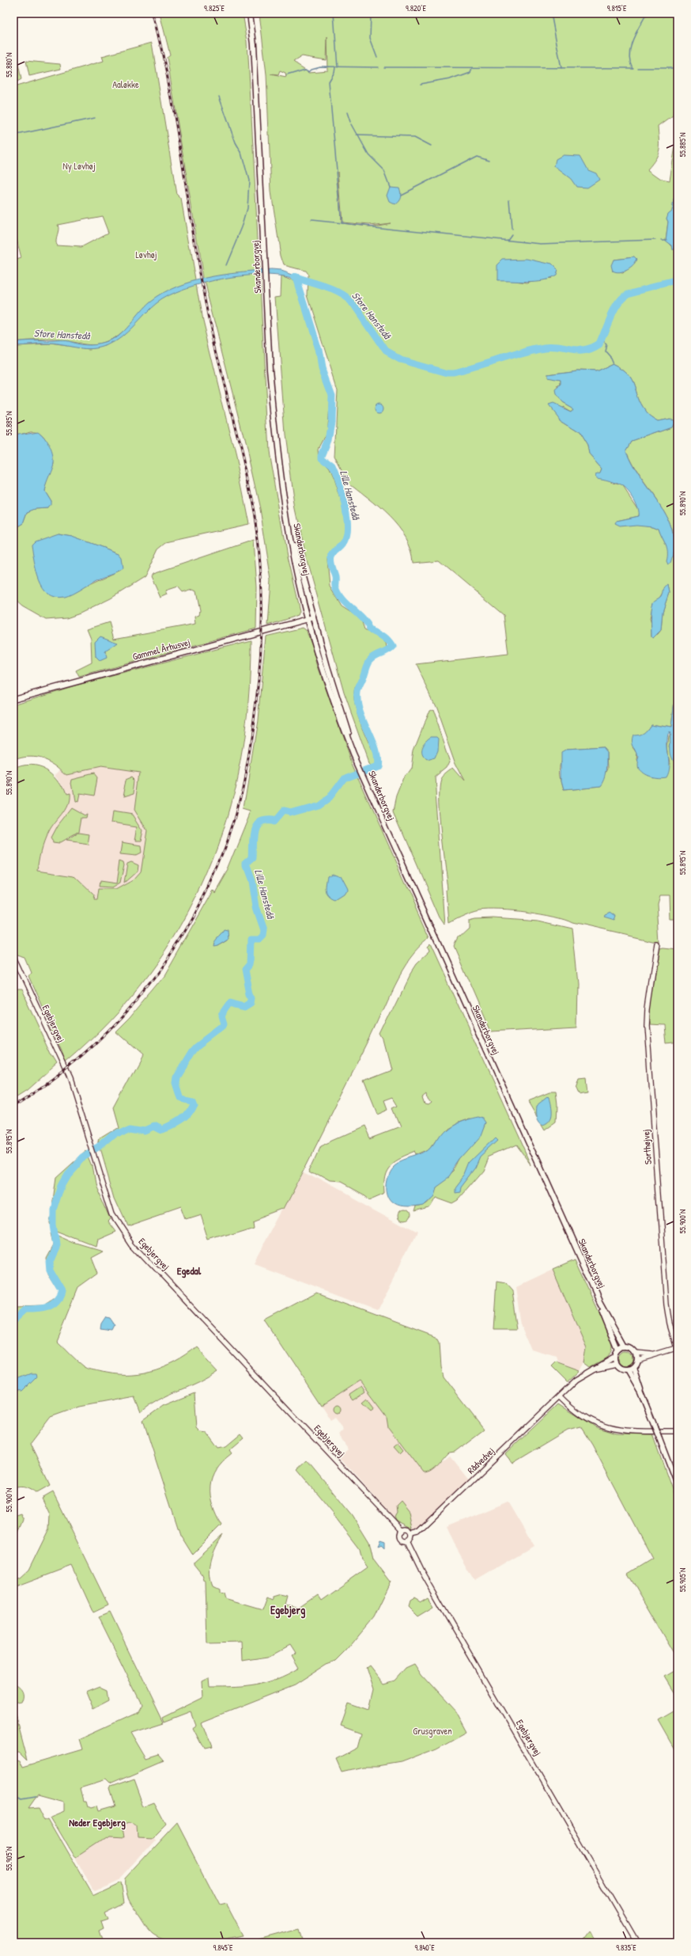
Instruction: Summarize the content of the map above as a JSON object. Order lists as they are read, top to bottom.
{
  "streets": {
    "main road": ["Skanderborgvej", "Gammel Århusvej"],
    "street": ["Egebjergvej", "Sorthøjvej", "Rådvedvej"]
  },
  "crossings": [
    ["Skanderborgvej", "Gammel Århusvej"],
    ["Skanderborgvej", "Sorthøjvej"],
    ["Skanderborgvej", "Rådvedvej"],
    ["Egebjergvej", "Rådvedvej"],
    ["Sorthøjvej", "Rådvedvej"]
  ],
  "districts": ["Egedal", "Egebjerg", "Neder Egebjerg"],
  "water": ["Store Hanstedå", "Lille Hanstedå"],
  "parks": [
    "Aaløkke",
    "Ny Løvhøj",
    "Løvhøj",
    "Grusgraven"
  ],
  "coordinates": [
    "9.825°E",
    "9.820°E",
    "9.815°E",
    "55.880°N",
    "55.885°N",
    "55.890°N",
    "55.895°N",
    "55.900°N",
    "55.905°N",
    "9.845°E",
    "9.840°E",
    "9.835°E"
  ]
}
